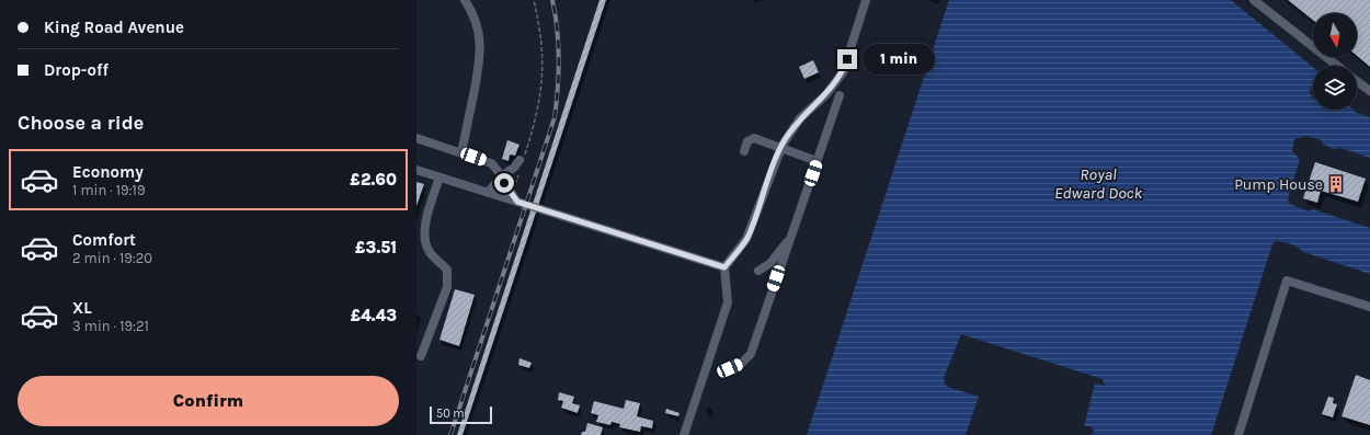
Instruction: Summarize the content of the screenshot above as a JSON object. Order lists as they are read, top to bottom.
{
  "water": ["Royal Edward Dock"],
  "places": {
    "building": ["Pump House"]
  },
  "scale_bar": "50 m",
  "north": "bottom",
  "page": {
    "banner": ["King Road Avenue", "Drop-off"],
    "bubble": "1 min",
    "heading": "Choose a ride",
    "list": [
      {
        "name": "Economy",
        "note": "1 min · 19:19",
        "value": "£2.60"
      },
      {
        "name": "Comfort",
        "note": "2 min · 19:20",
        "value": "£3.51"
      },
      {
        "name": "XL",
        "note": "3 min · 19:21",
        "value": "£4.43"
      }
    ],
    "buttons": "Confirm",
    "scale": "50 m"
  }
}
